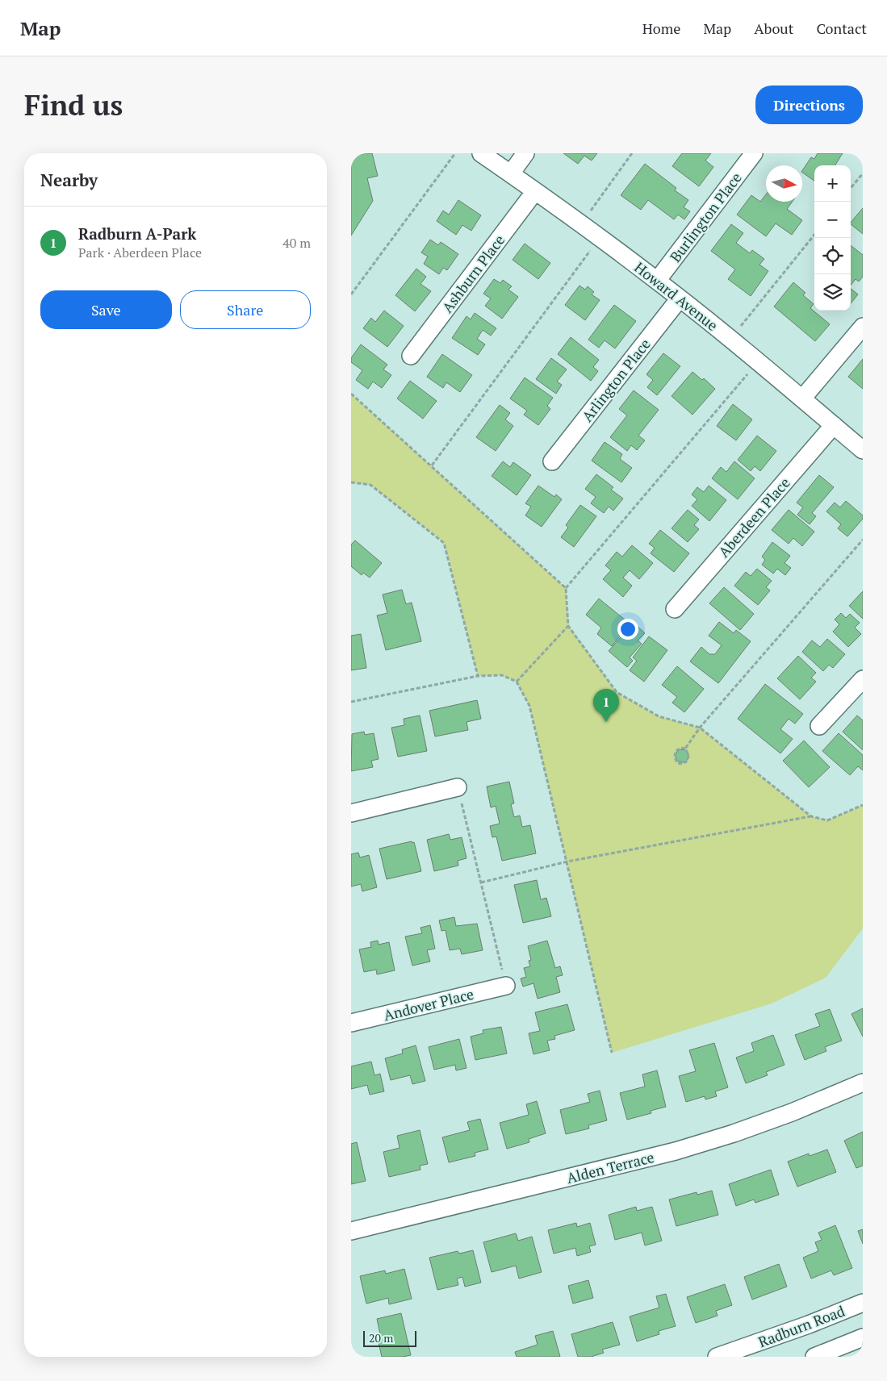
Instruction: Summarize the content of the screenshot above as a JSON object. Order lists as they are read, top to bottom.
{
  "streets": {
    "street": [
      "Burlington Place",
      "Ashburn Place",
      "Howard Avenue",
      "Arlington Place",
      "Aberdeen Place",
      "Andover Place",
      "Alden Terrace",
      "Radburn Road"
    ]
  },
  "crossings": [
    ["Burlington Place", "Howard Avenue"],
    ["Ashburn Place", "Howard Avenue"],
    ["Howard Avenue", "Arlington Place"],
    ["Howard Avenue", "Aberdeen Place"]
  ],
  "scale_bar": "20 m",
  "north": "right",
  "page": {
    "header": "Map",
    "nav": [
      "Home",
      "Map",
      "About",
      "Contact"
    ],
    "buttons": [
      "Directions",
      ["Save", "Share"]
    ],
    "title": "Find us",
    "heading": "Nearby",
    "map_buttons": ["+", "−"],
    "list": [
      {
        "mark": "1",
        "name": "Radburn A-Park",
        "note": "Park · Aberdeen Place",
        "value": "40 m"
      }
    ],
    "pins": "1",
    "scale": "20 m"
  }
}
